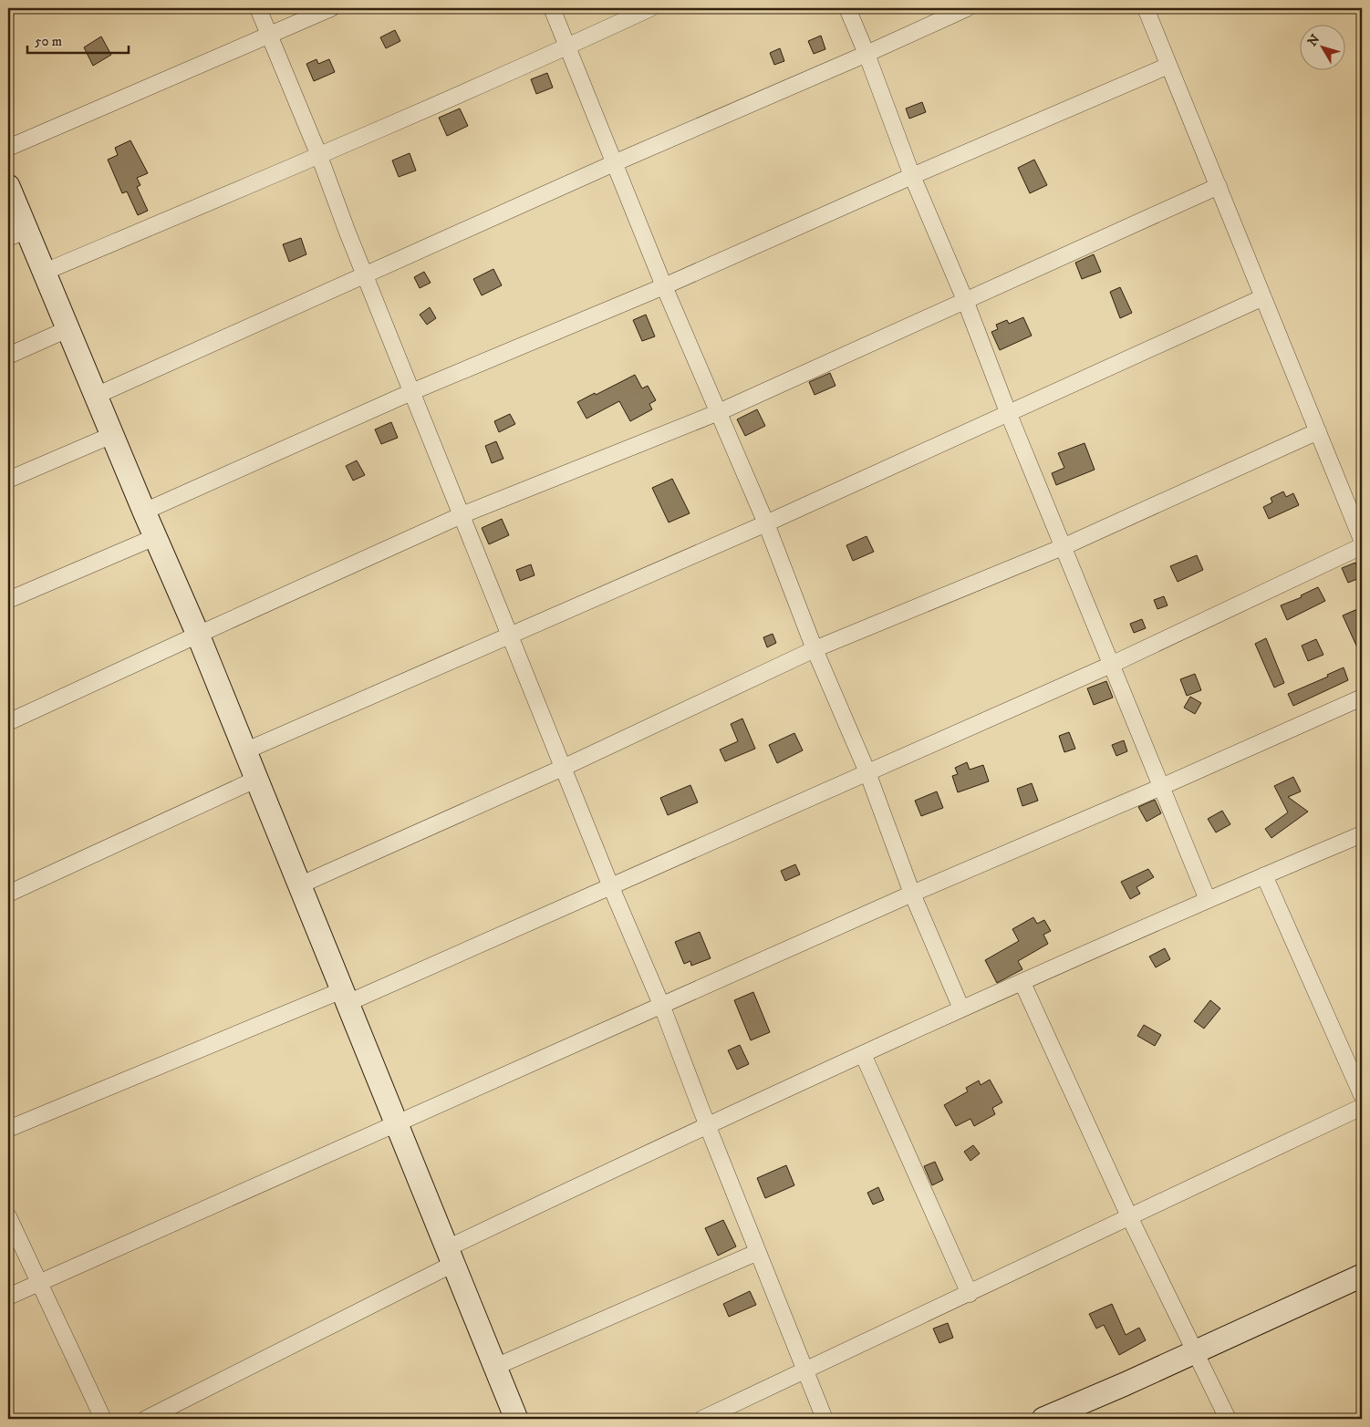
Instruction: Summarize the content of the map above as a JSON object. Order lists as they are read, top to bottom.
{
  "scale_bar": "50 m",
  "north": "top left"
}
